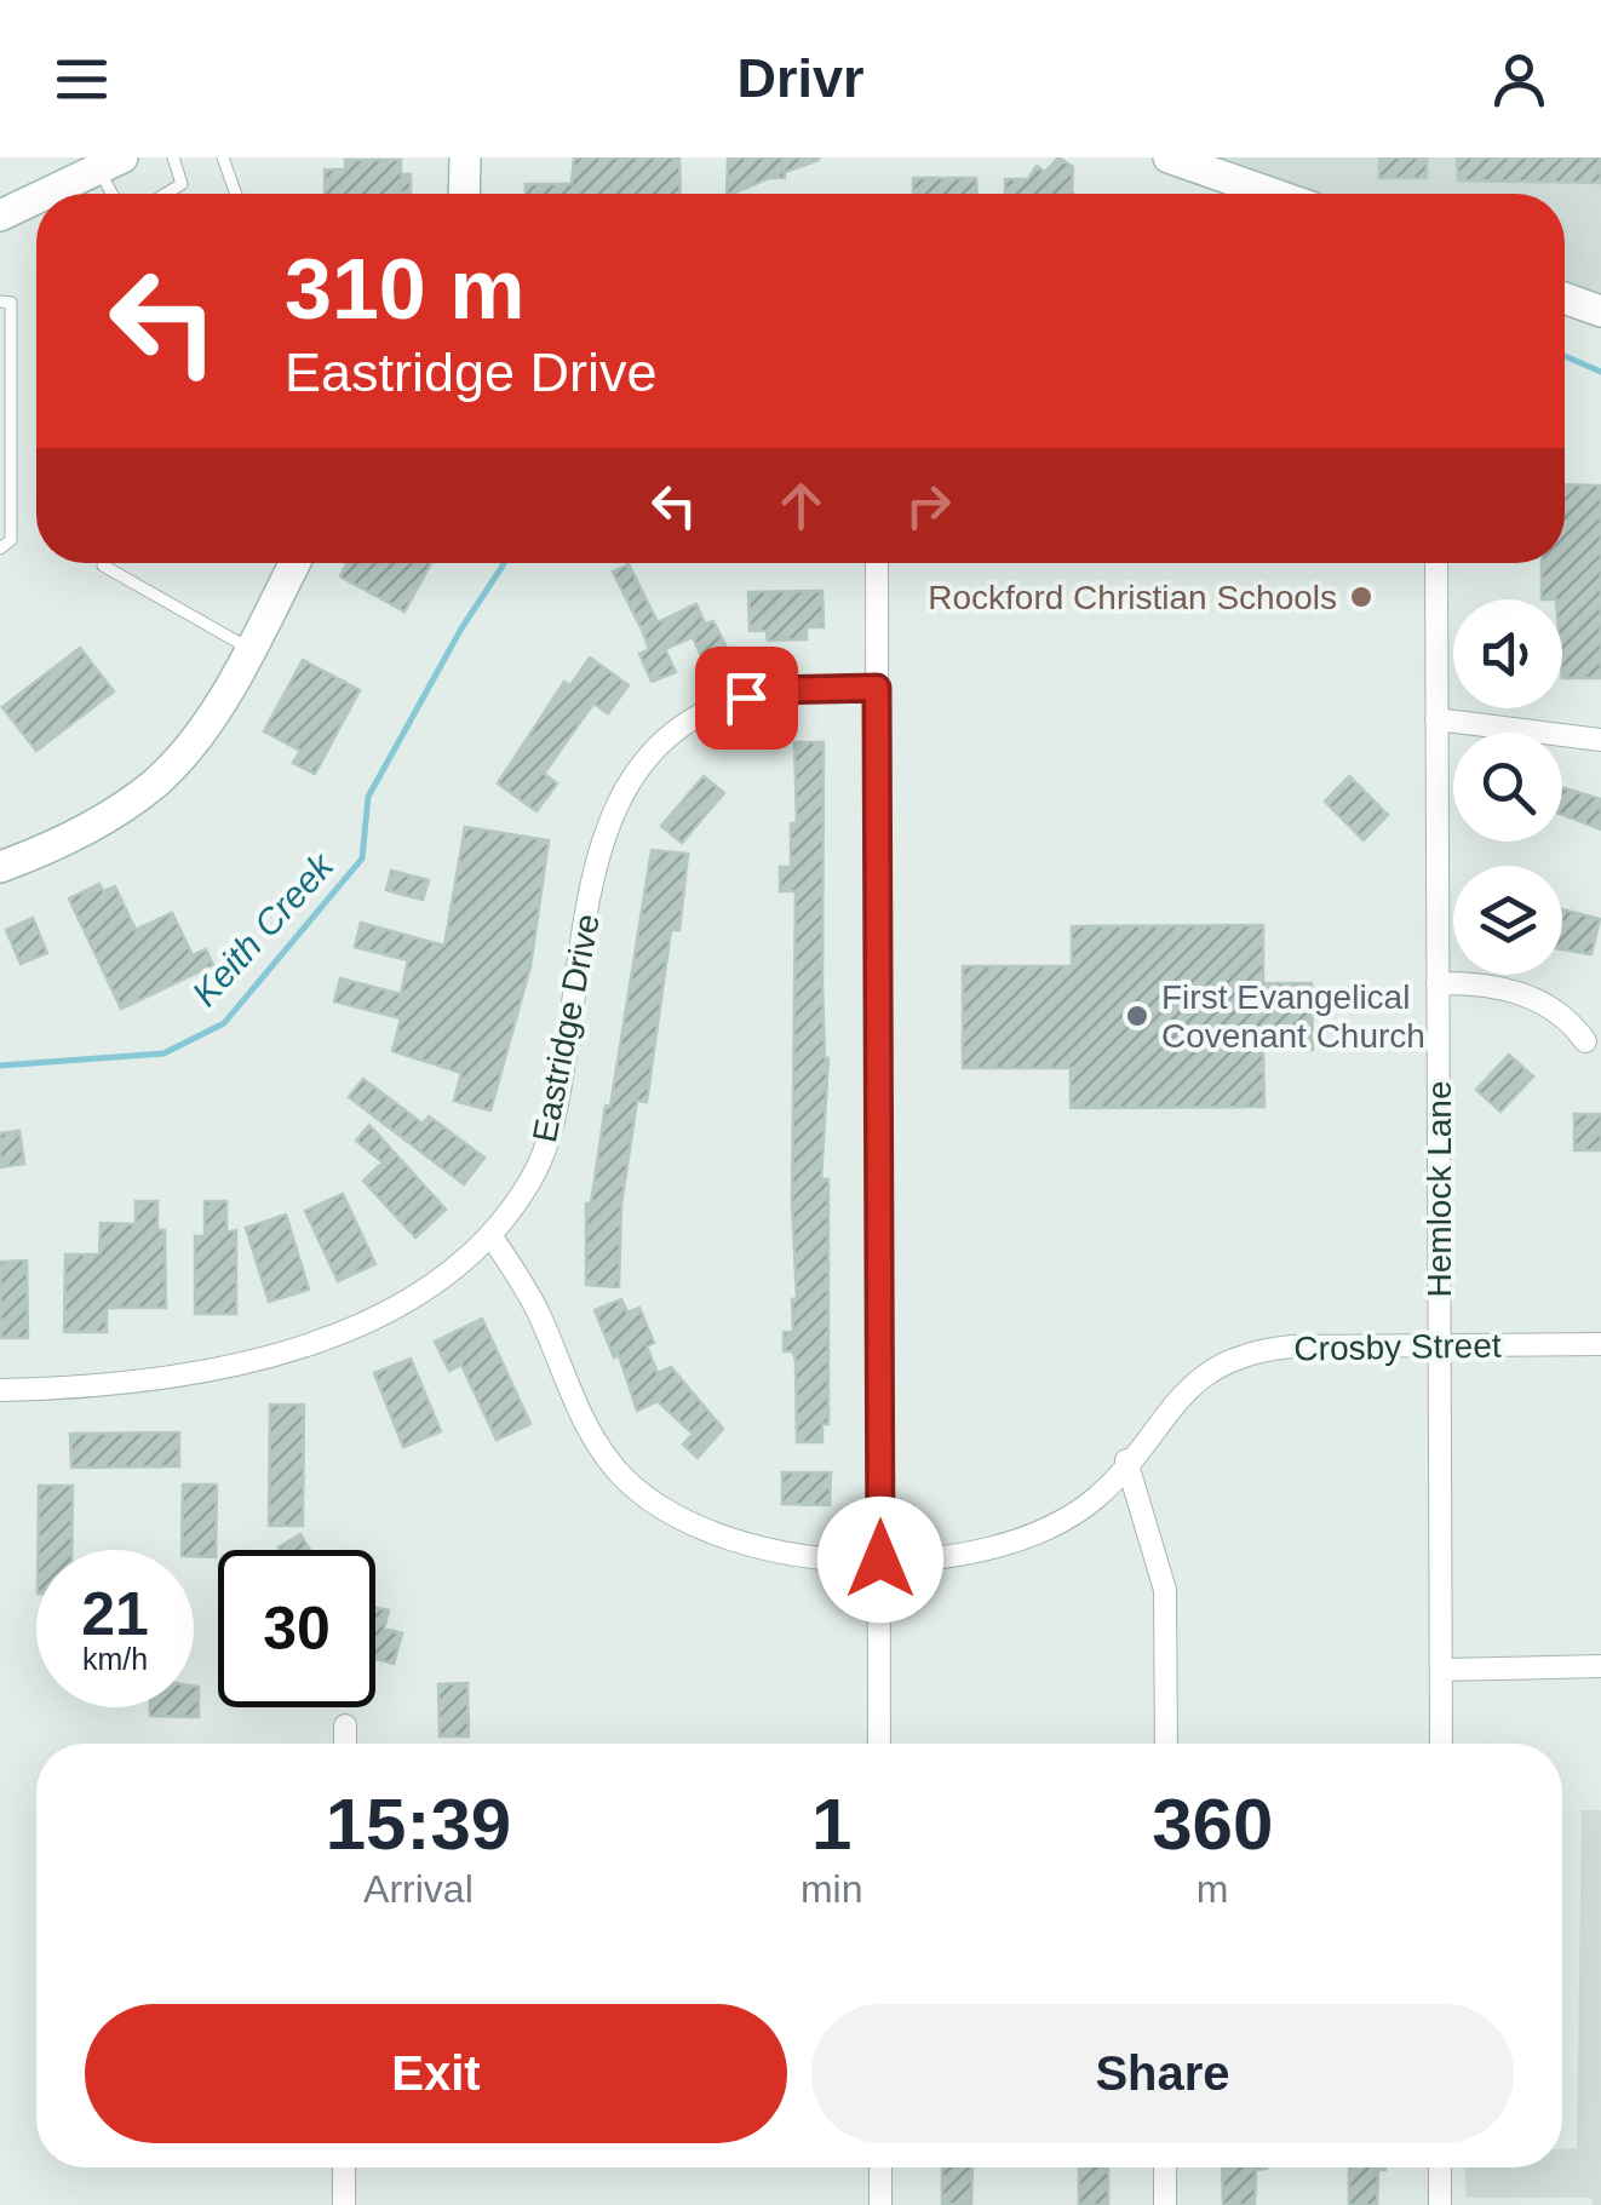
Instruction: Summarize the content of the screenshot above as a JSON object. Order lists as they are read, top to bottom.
{
  "streets": {
    "street": ["Eastridge Drive", "Hemlock Lane", "Crosby Street"]
  },
  "crossings": [
    ["Eastridge Drive", "Crosby Street"],
    ["Hemlock Lane", "Crosby Street"]
  ],
  "water": ["Keith Creek"],
  "places": ["Rockford Christian Schools", "First Evangelical Covenant Church"],
  "page": {
    "header": "Drivr",
    "turn": ["310 m", "Eastridge Drive"],
    "speed": "21 km/h",
    "limit": "30",
    "eta": [
      "15:39",
      "Arrival",
      "1",
      "min",
      "360",
      "m"
    ],
    "buttons": ["Exit", "Share"]
  }
}
